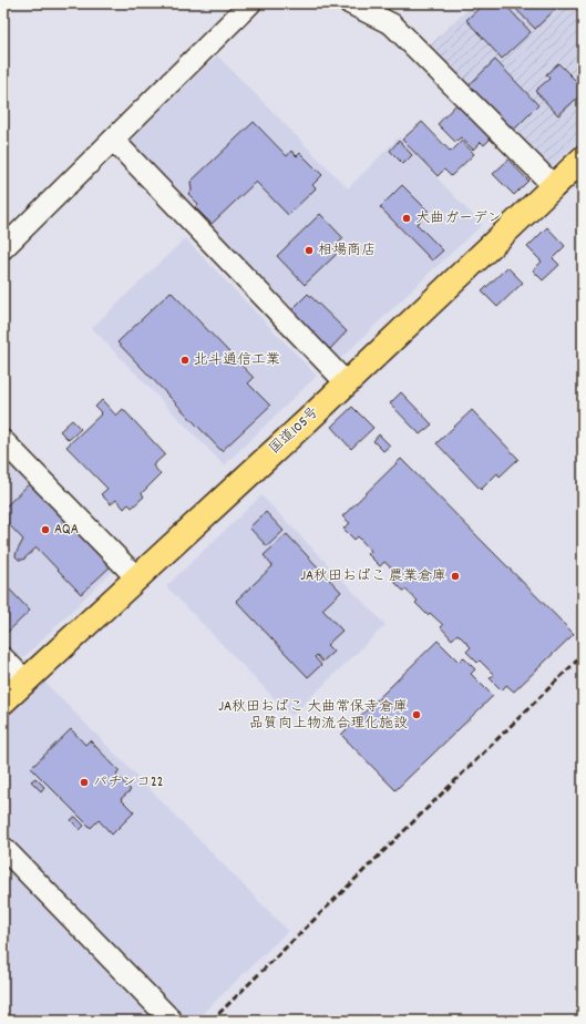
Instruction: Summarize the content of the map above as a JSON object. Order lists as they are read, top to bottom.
{
  "streets": {
    "highway": ["国道105号"]
  },
  "places": [
    "大曲ガーデン",
    "相場商店",
    "北斗通信工業",
    "AQA",
    "JA秋田おばこ 農業倉庫",
    "JA秋田おばこ 大曲常保寺倉庫 品質向上物流合理化施設",
    "パチンコ22"
  ]
}
